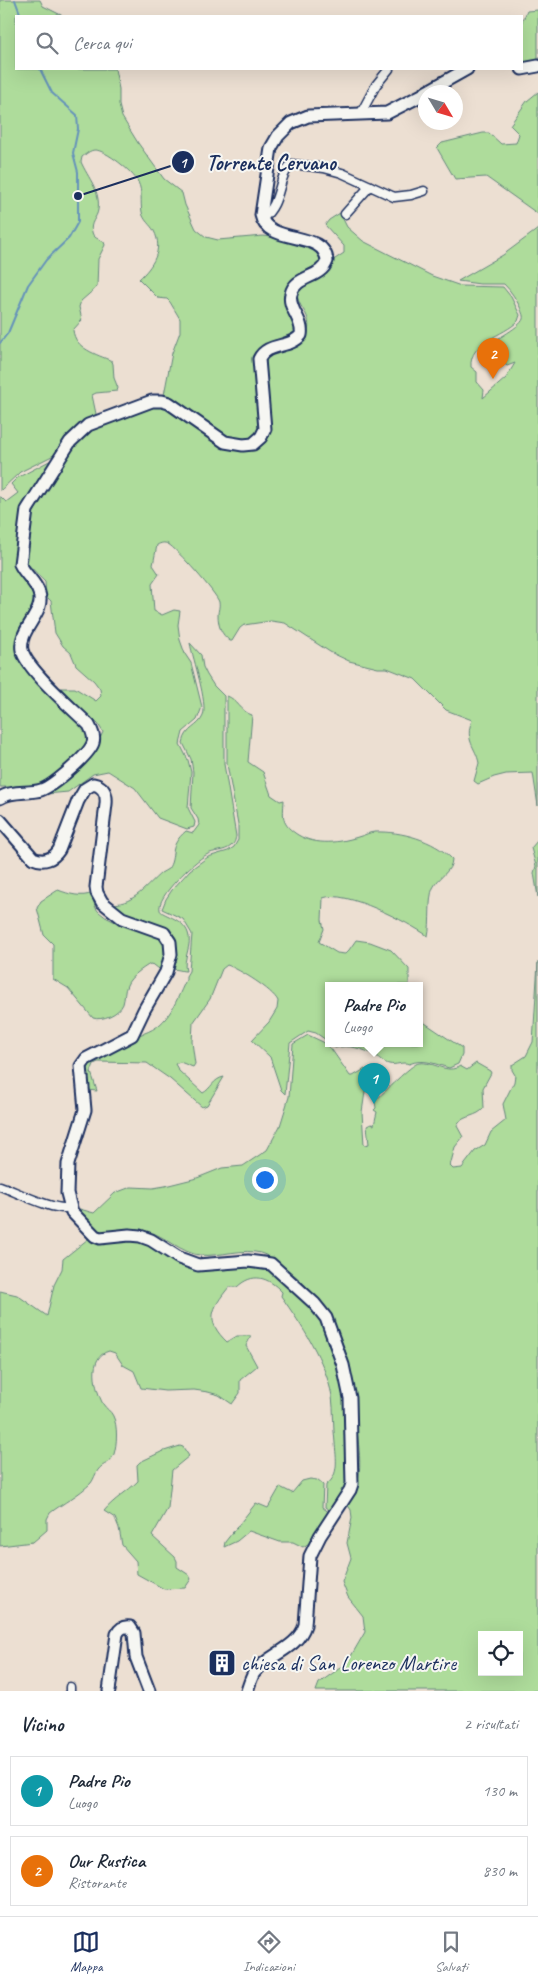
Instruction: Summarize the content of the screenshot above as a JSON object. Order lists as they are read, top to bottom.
{
  "places": {
    "other": ["Torrente Cervano"],
    "building": ["chiesa di San Lorenzo Martire"]
  },
  "north": "bottom right",
  "page": {
    "search": "Cerca qui",
    "pins": ["2", "1"],
    "popup": ["Padre Pio", "Luogo"],
    "heading": ["Vicino", "2 risultati"],
    "list": [
      {
        "mark": "1",
        "name": "Padre Pio",
        "note": "Luogo",
        "value": "130 m"
      },
      {
        "mark": "2",
        "name": "Our Rustica",
        "note": "Ristorante",
        "value": "830 m"
      }
    ],
    "nav": ["Mappa", "Indicazioni", "Salvati"]
  }
}
